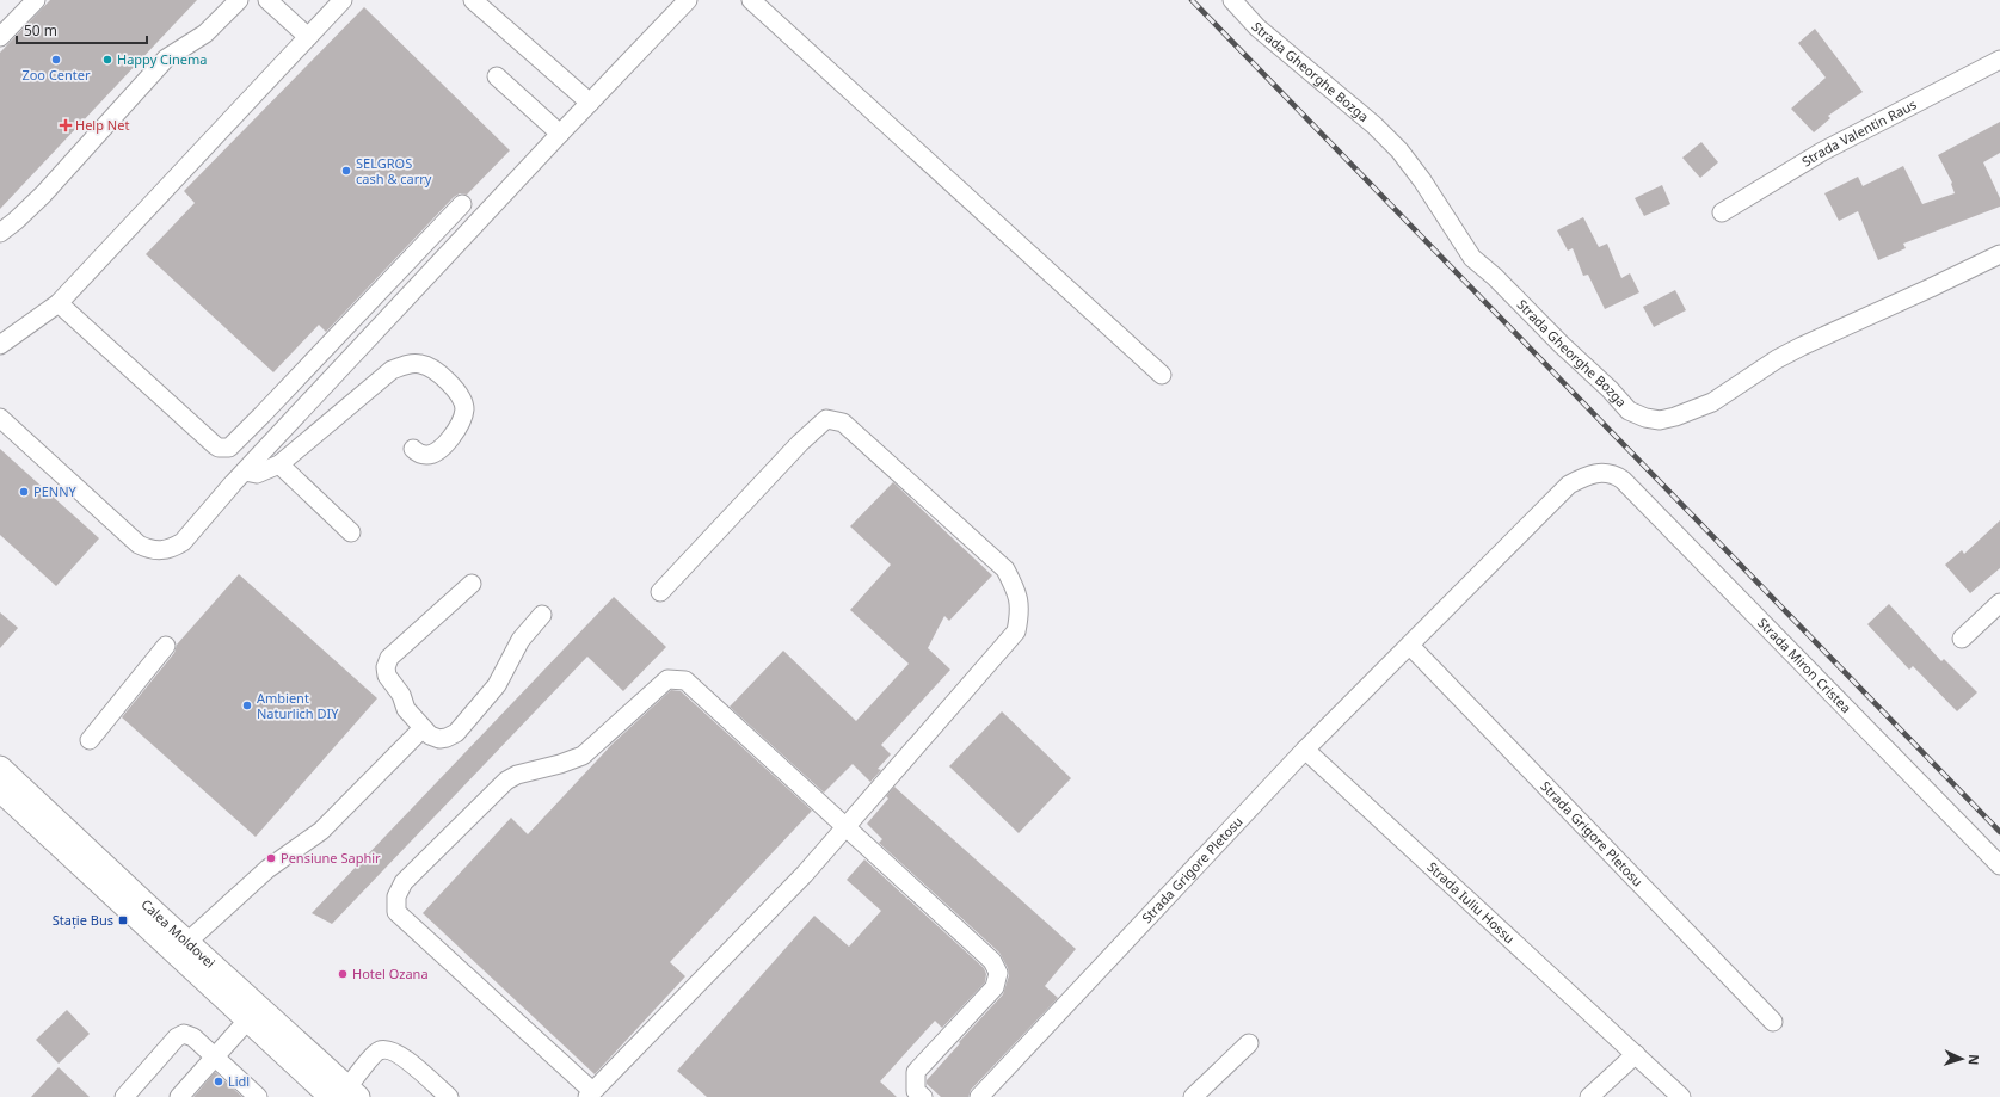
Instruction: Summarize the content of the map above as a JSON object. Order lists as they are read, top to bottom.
{
  "streets": {
    "main road": ["Calea Moldovei"],
    "street": [
      "Strada Gheorghe Bozga",
      "Strada Valentin Raus",
      "Strada Miron Cristea",
      "Strada Grigore Pletosu",
      "Strada Iuliu Hossu"
    ]
  },
  "crossings": [
    ["Strada Miron Cristea", "Strada Grigore Pletosu"],
    ["Strada Grigore Pletosu", "Strada Iuliu Hossu"]
  ],
  "places": {
    "other": [
      "Zoo Center",
      "Happy Cinema",
      "SELGROS cash & carry",
      "PENNY",
      "Ambient Naturlich DIY",
      "Pensiune Saphir",
      "Hotel Ozana",
      "Lidl"
    ],
    "health": ["Help Net"],
    "transit": ["Stație Bus"]
  },
  "scale_bar": "50 m",
  "north": "right"
}
